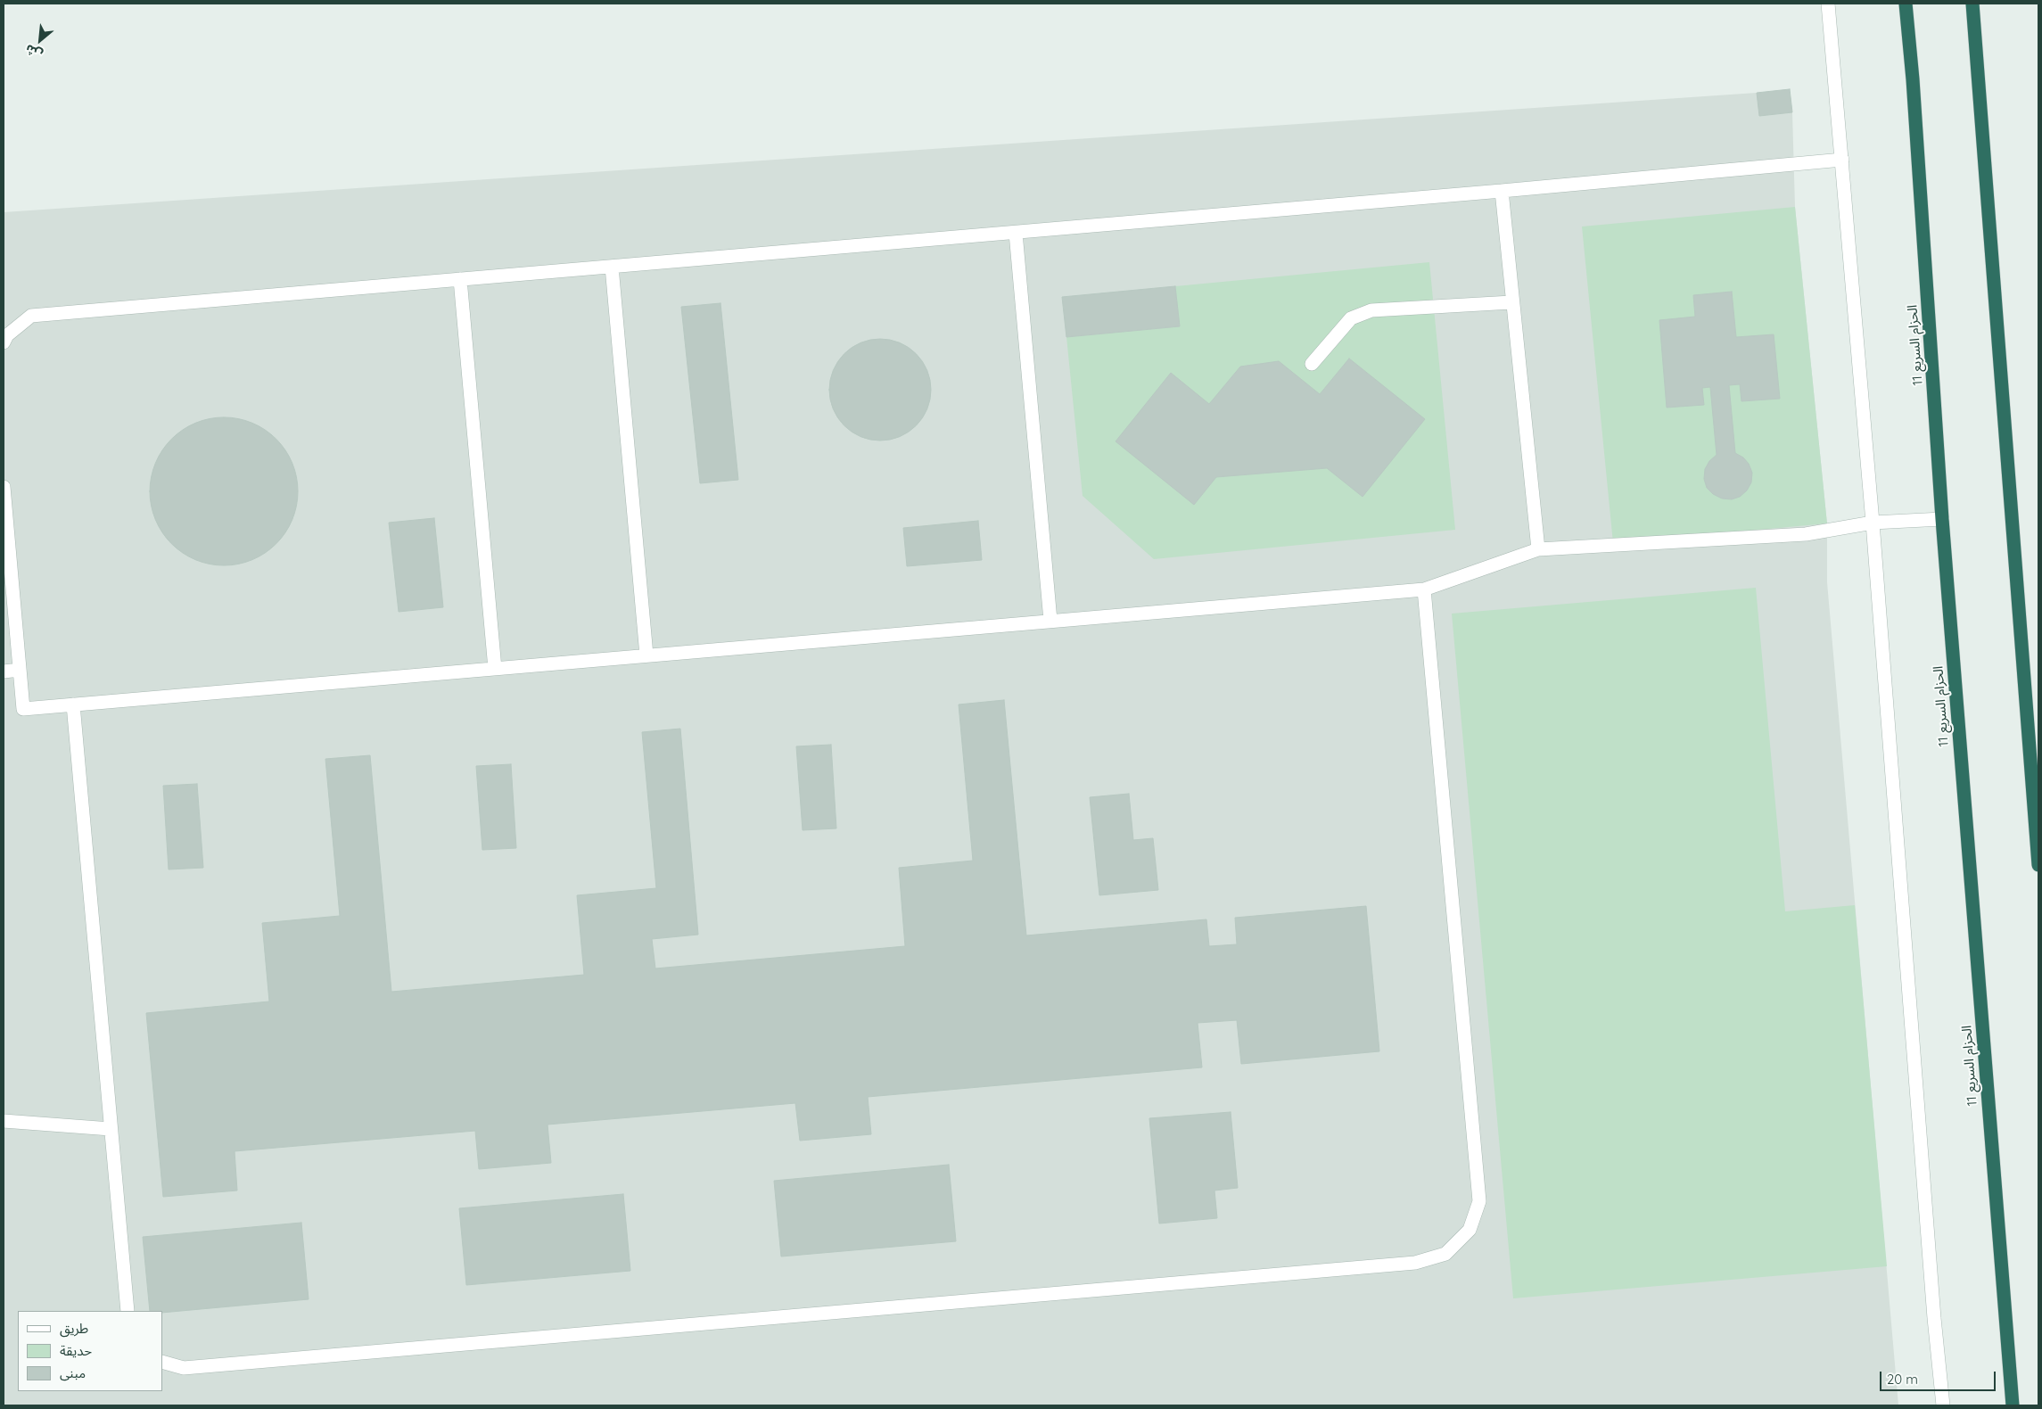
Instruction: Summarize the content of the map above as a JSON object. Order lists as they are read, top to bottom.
{
  "streets": {
    "highway": ["الحزام السريع 11"]
  },
  "legend": ["طريق", "حديقة", "مبنى"],
  "scale_bar": "20 m",
  "north": "bottom left"
}
